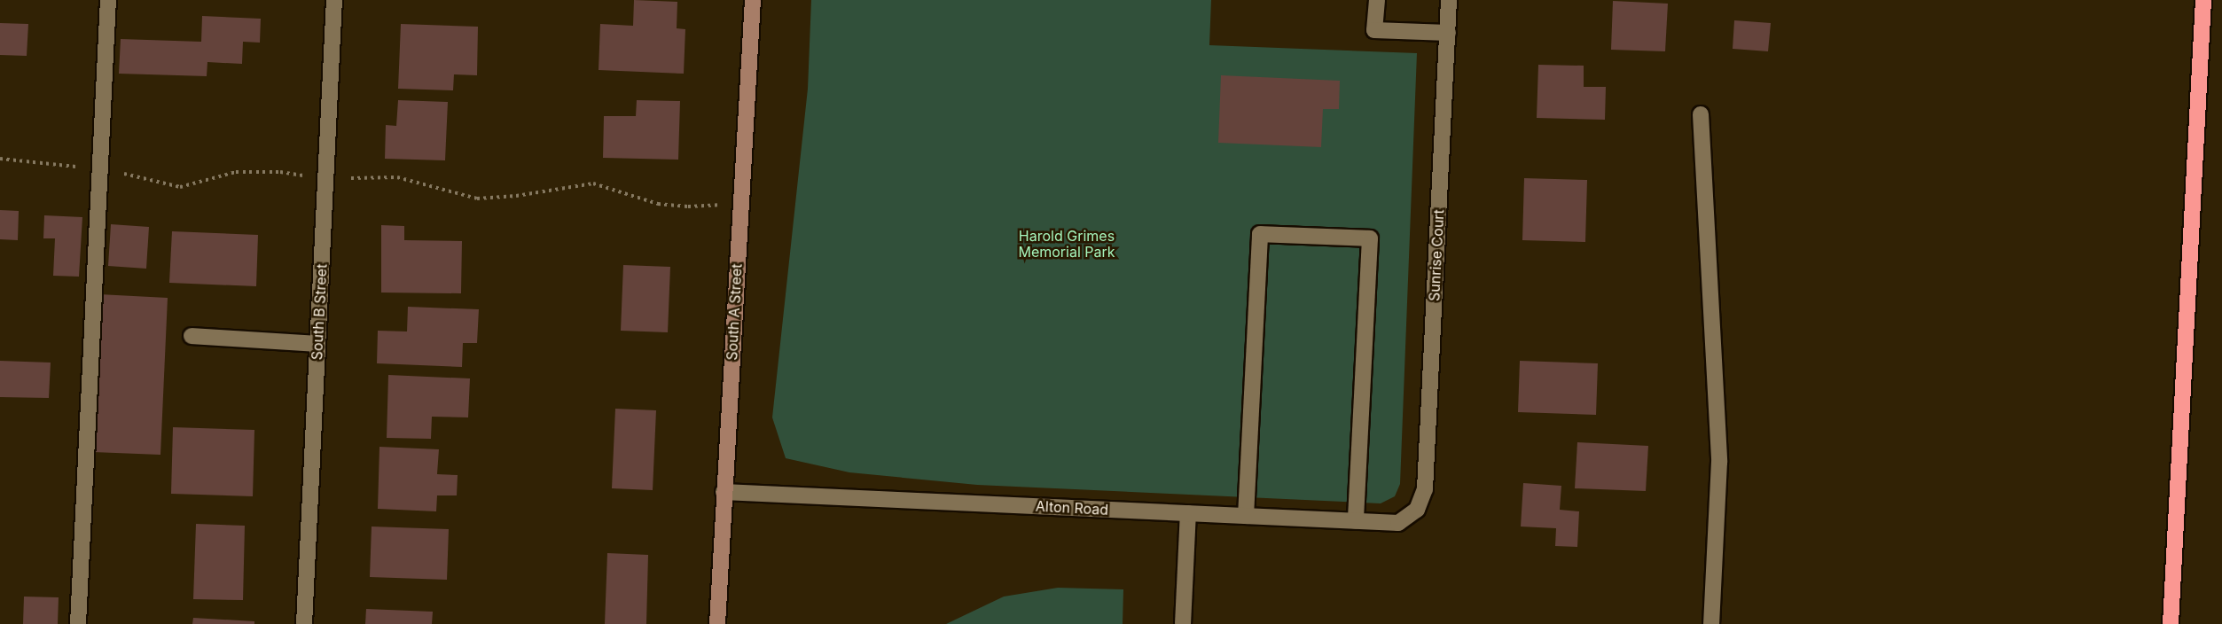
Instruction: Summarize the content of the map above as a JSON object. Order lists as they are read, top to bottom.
{
  "streets": {
    "street": [
      "Sunrise Court",
      "South B Street",
      "South A Street",
      "Alton Road"
    ]
  },
  "crossings": [
    ["Sunrise Court", "Alton Road"],
    ["South A Street", "Alton Road"]
  ],
  "parks": ["Harold Grimes Memorial Park"]
}
